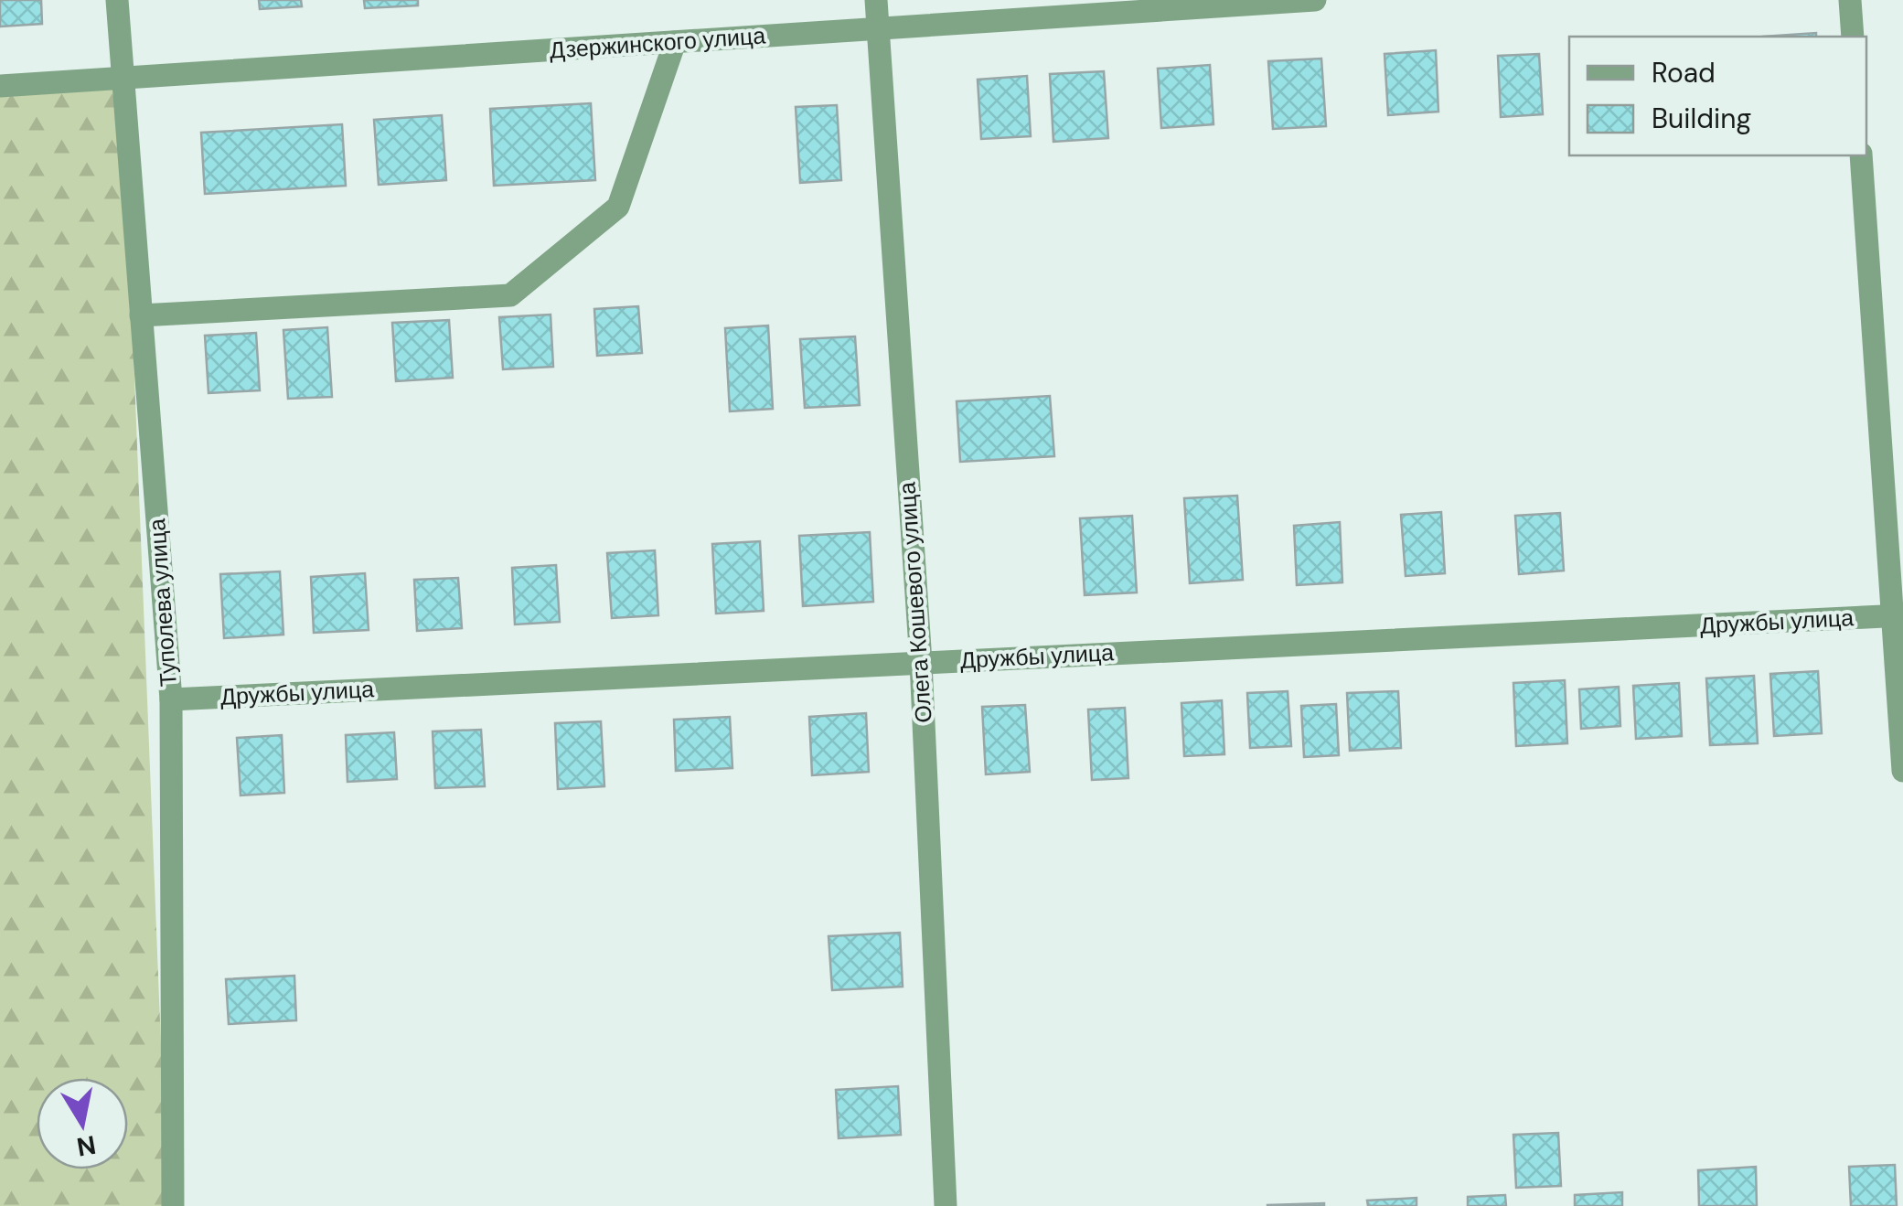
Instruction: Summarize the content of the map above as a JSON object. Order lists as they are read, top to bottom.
{
  "streets": {
    "street": [
      "Дзержинского улица",
      "Туполева улица",
      "Олега Кошевого улица",
      "Дружбы улица"
    ]
  },
  "crossings": [
    ["Дзержинского улица", "Туполева улица"],
    ["Дзержинского улица", "Олега Кошевого улица"],
    ["Туполева улица", "Дружбы улица"],
    ["Олега Кошевого улица", "Дружбы улица"]
  ],
  "legend": ["Road", "Building"],
  "north": "bottom"
}
